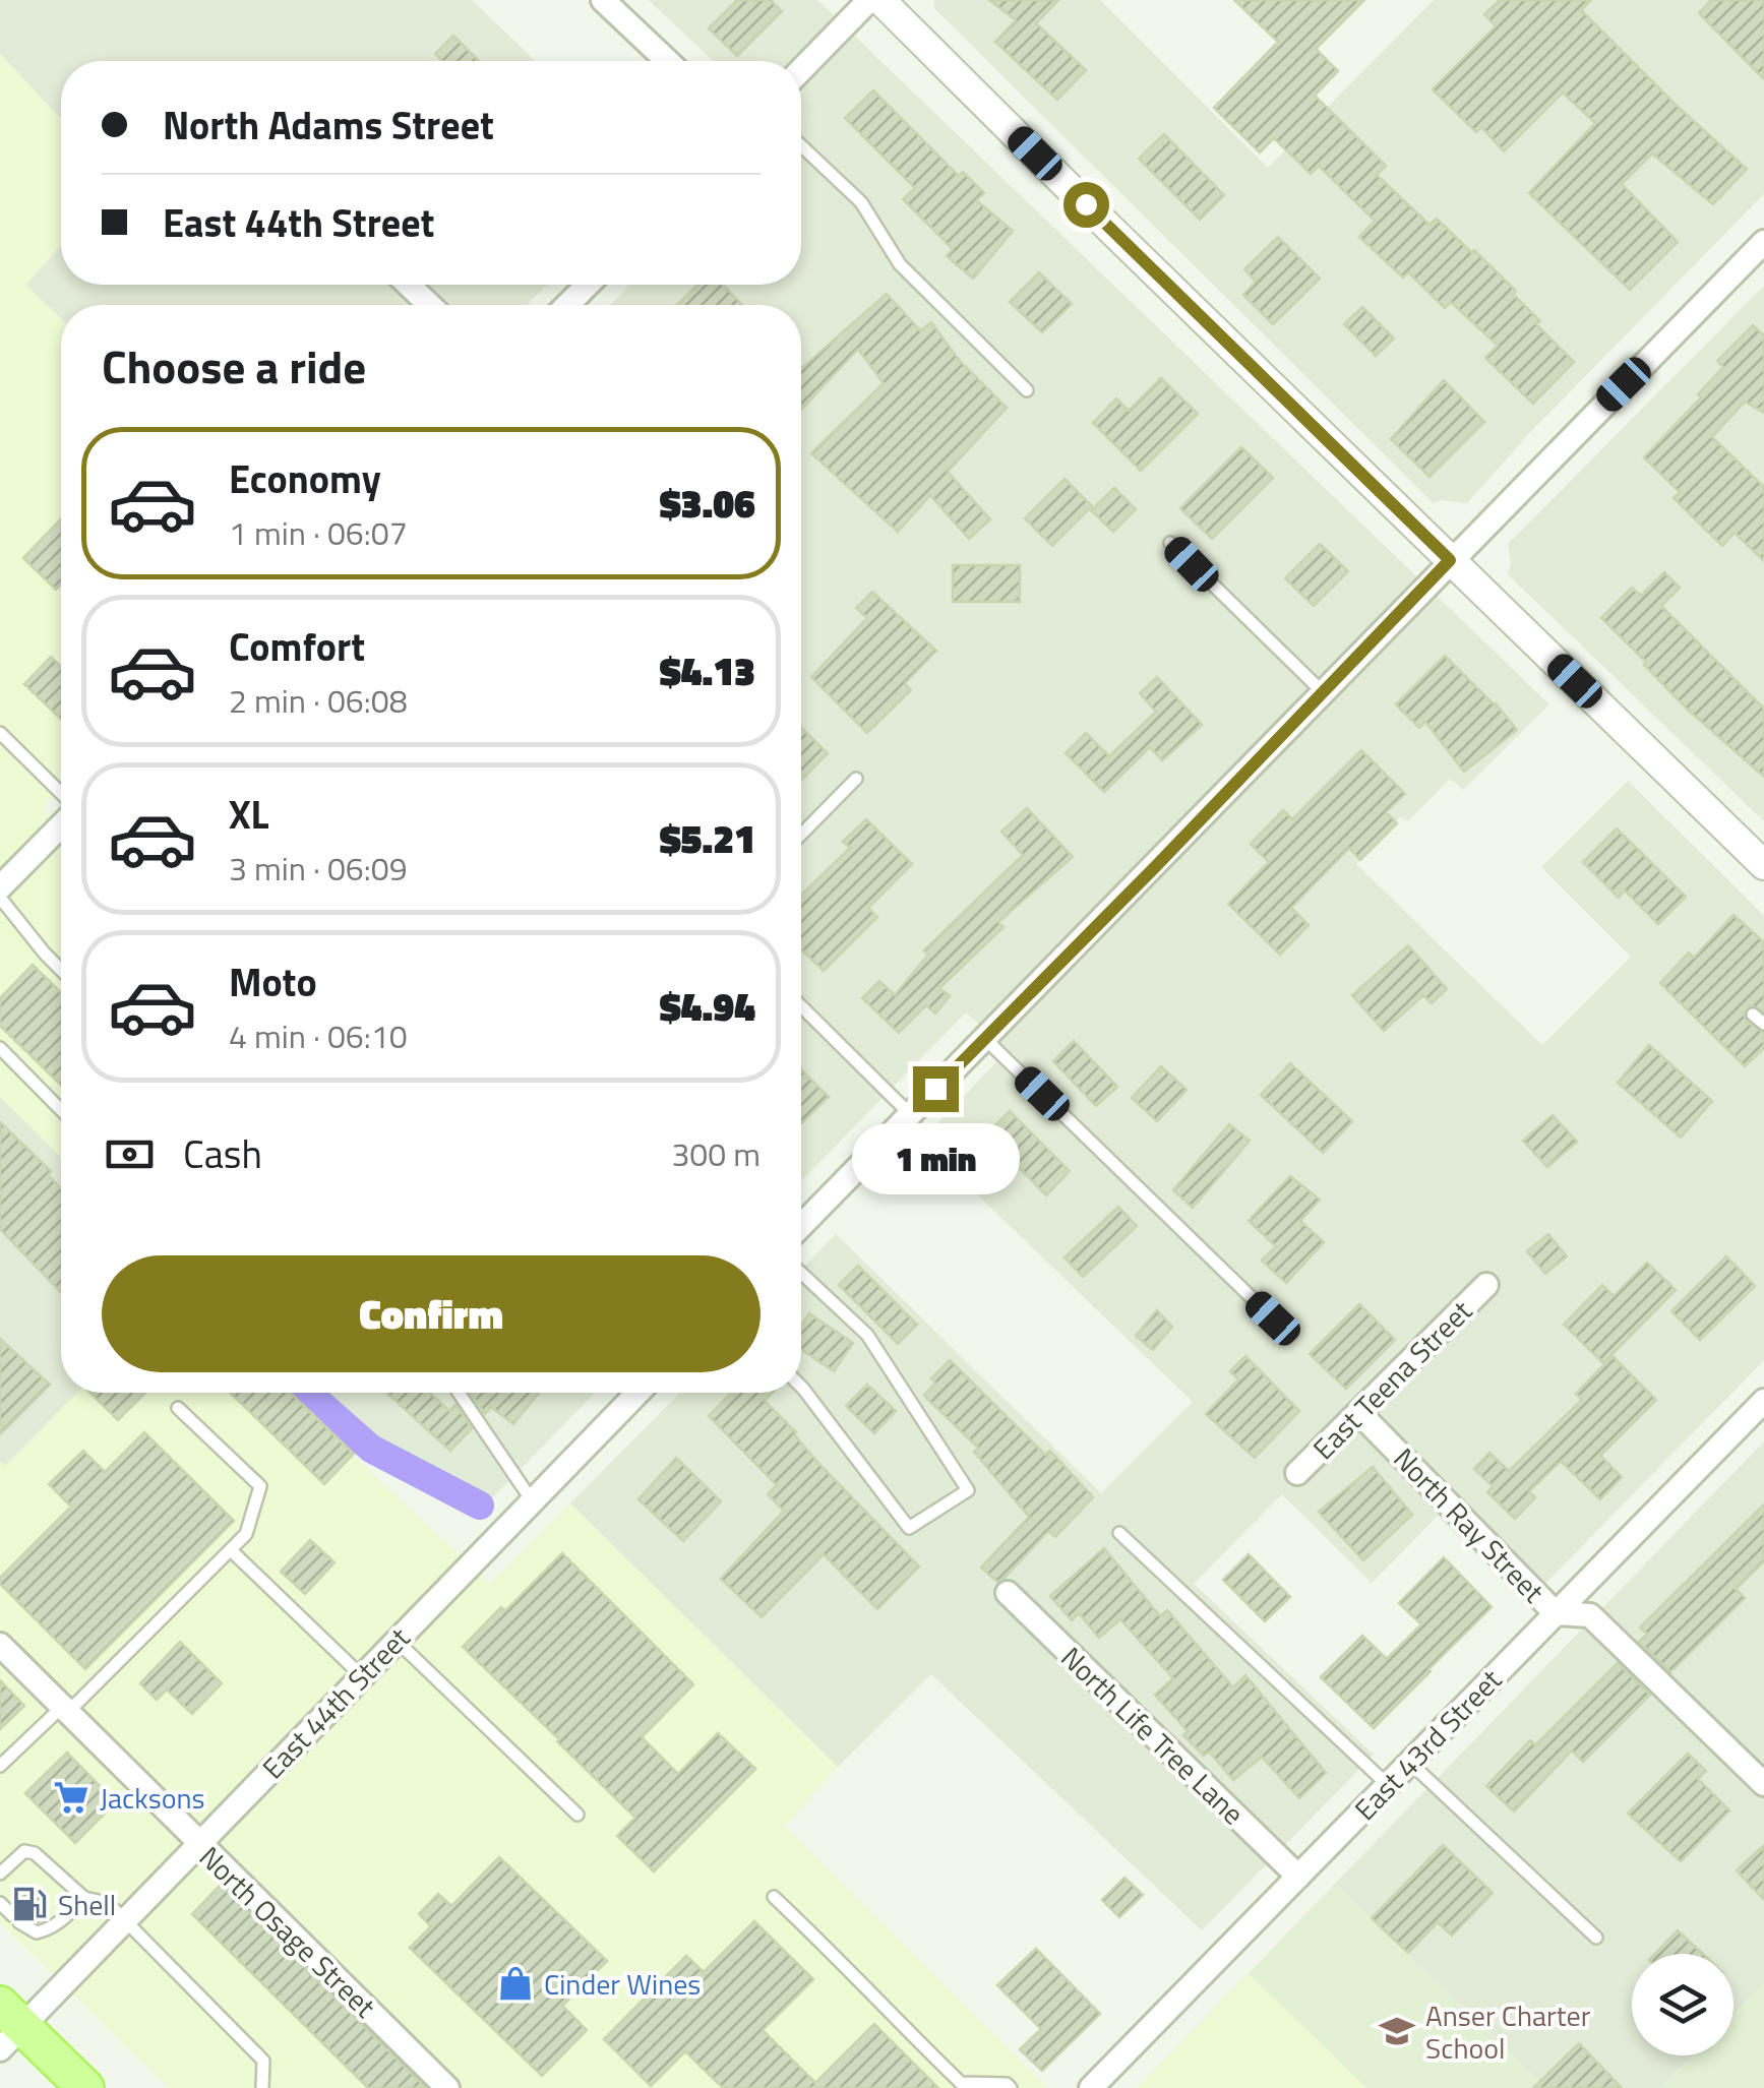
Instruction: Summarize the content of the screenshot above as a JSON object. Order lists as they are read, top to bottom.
{
  "streets": {
    "street": [
      "East Teena Street",
      "North Ray Street",
      "East 44th Street",
      "North Life Tree Lane",
      "East 43rd Street",
      "North Osage Street"
    ]
  },
  "crossings": [
    ["East Teena Street", "North Ray Street"],
    ["North Ray Street", "East 43rd Street"],
    ["East 44th Street", "North Osage Street"],
    ["North Life Tree Lane", "East 43rd Street"]
  ],
  "places": {
    "supermarket": ["Jacksons"],
    "fuel station": ["Shell"],
    "shop": ["Cinder Wines"],
    "school or university": ["Anser Charter School"]
  },
  "page": {
    "banner": ["North Adams Street", "East 44th Street"],
    "heading": "Choose a ride",
    "list": [
      {
        "name": "Economy",
        "note": "1 min · 06:07",
        "value": "$3.06"
      },
      {
        "name": "Comfort",
        "note": "2 min · 06:08",
        "value": "$4.13"
      },
      {
        "name": "XL",
        "note": "3 min · 06:09",
        "value": "$5.21"
      },
      {
        "name": "Moto",
        "note": "4 min · 06:10",
        "value": "$4.94"
      }
    ],
    "pay": ["Cash", "300 m"],
    "bubble": "1 min",
    "buttons": "Confirm"
  }
}
